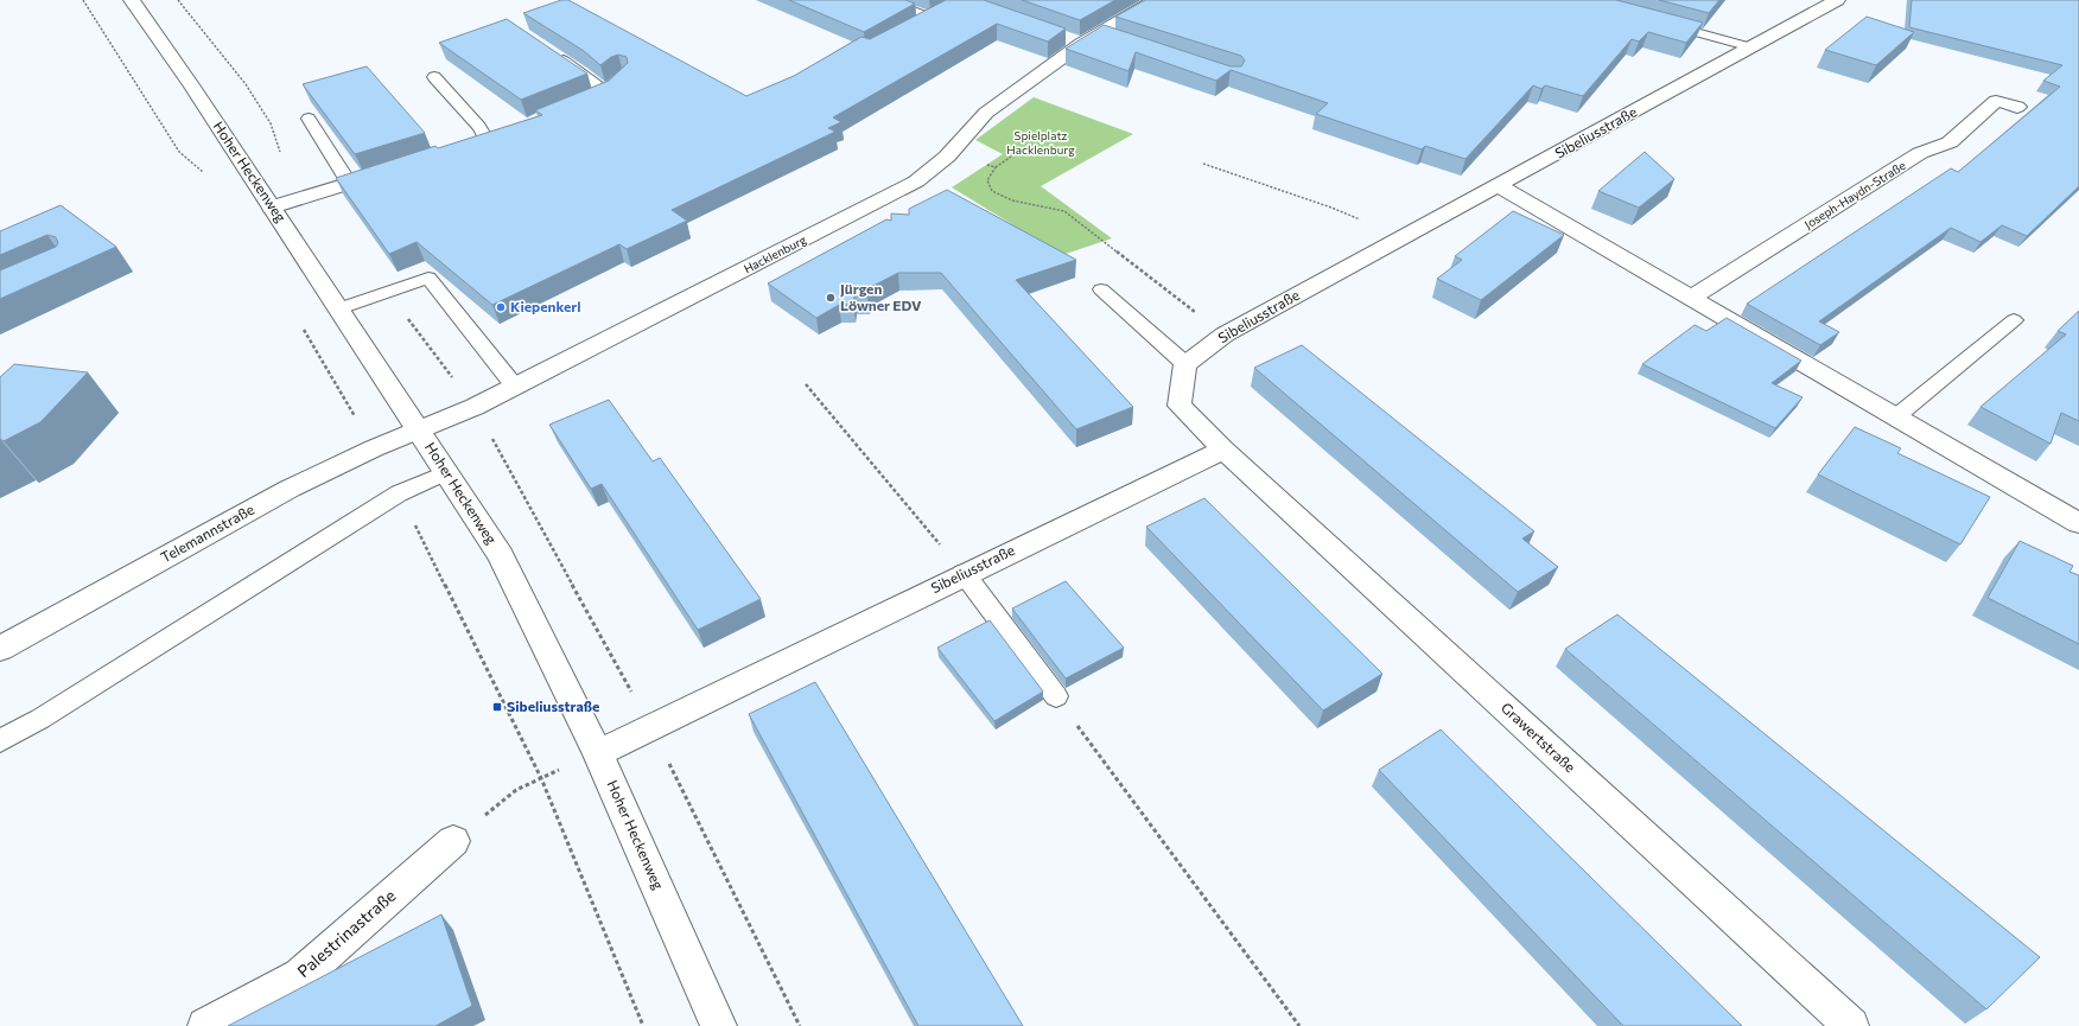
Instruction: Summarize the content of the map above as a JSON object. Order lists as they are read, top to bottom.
{
  "streets": {
    "street": [
      "Sibeliusstraße",
      "Hoher Heckenweg",
      "Joseph-Haydn-Straße",
      "Hacklenburg",
      "Telemannstraße",
      "Grawertstraße",
      "Palestrinastraße"
    ]
  },
  "crossings": [
    ["Sibeliusstraße", "Hoher Heckenweg"],
    ["Sibeliusstraße", "Grawertstraße"],
    ["Hoher Heckenweg", "Hacklenburg"],
    ["Hoher Heckenweg", "Telemannstraße"],
    ["Hacklenburg", "Telemannstraße"]
  ],
  "parks": ["Spielplatz Hacklenburg"],
  "places": {
    "other": ["Jürgen Löwner EDV", "Kiepenkerl"],
    "transit": ["Sibeliusstraße"]
  }
}
